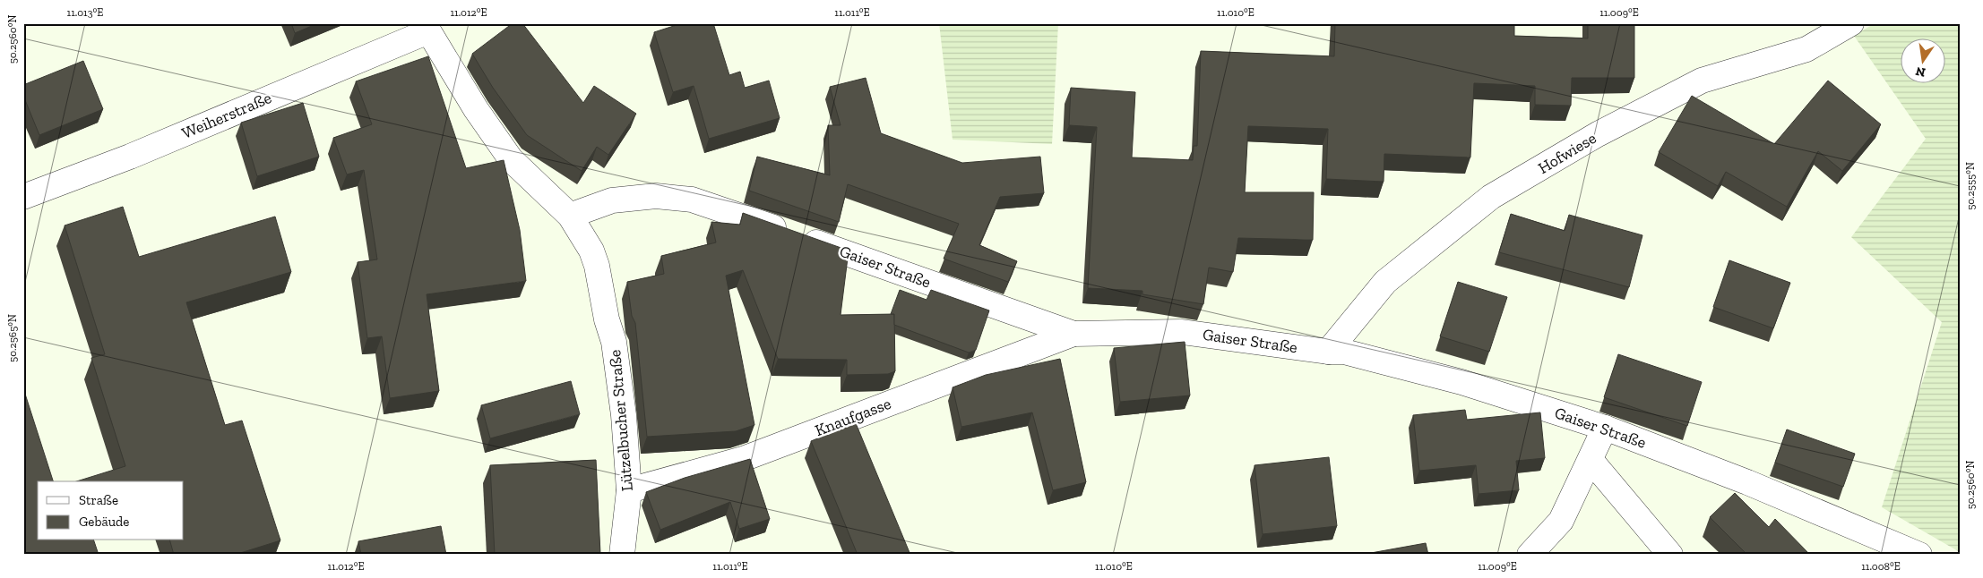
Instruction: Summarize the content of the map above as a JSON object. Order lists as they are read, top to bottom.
{
  "streets": {
    "street": [
      "Weiherstraße",
      "Hofwiese",
      "Gaiser Straße",
      "Knaufgasse",
      "Lützelbucher Straße"
    ]
  },
  "crossings": [
    ["Weiherstraße", "Lützelbucher Straße"],
    ["Hofwiese", "Gaiser Straße"],
    ["Gaiser Straße", "Knaufgasse"],
    ["Gaiser Straße", "Lützelbucher Straße"],
    ["Knaufgasse", "Lützelbucher Straße"]
  ],
  "legend": ["Straße", "Gebäude"],
  "north": "bottom",
  "coordinates": [
    "11.013°E",
    "11.012°E",
    "11.011°E",
    "11.010°E",
    "11.009°E",
    "50.2560°N",
    "50.2555°N",
    "50.2565°N",
    "11.008°E"
  ]
}
